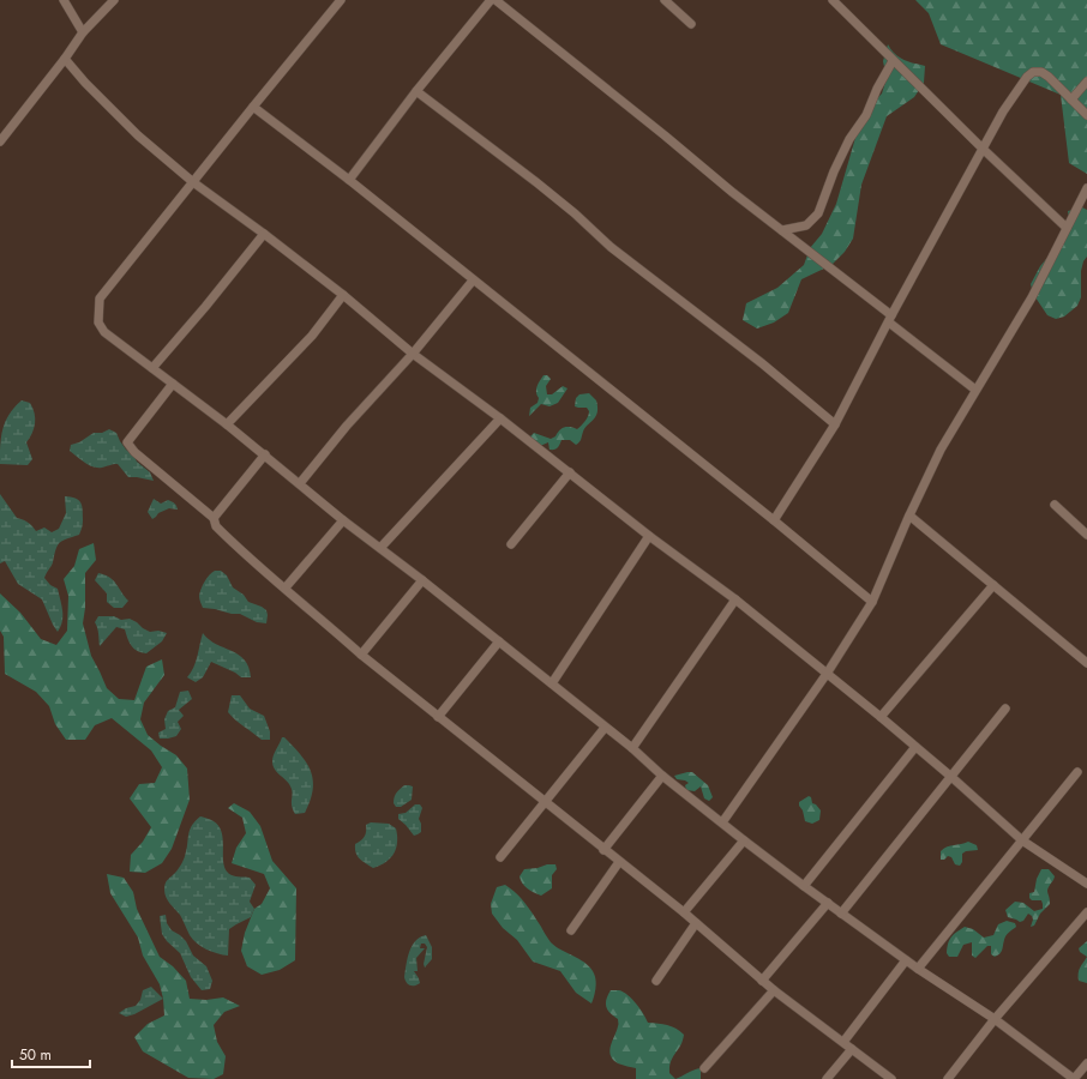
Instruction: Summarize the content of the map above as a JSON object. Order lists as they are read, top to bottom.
{
  "scale_bar": "50 m"
}
